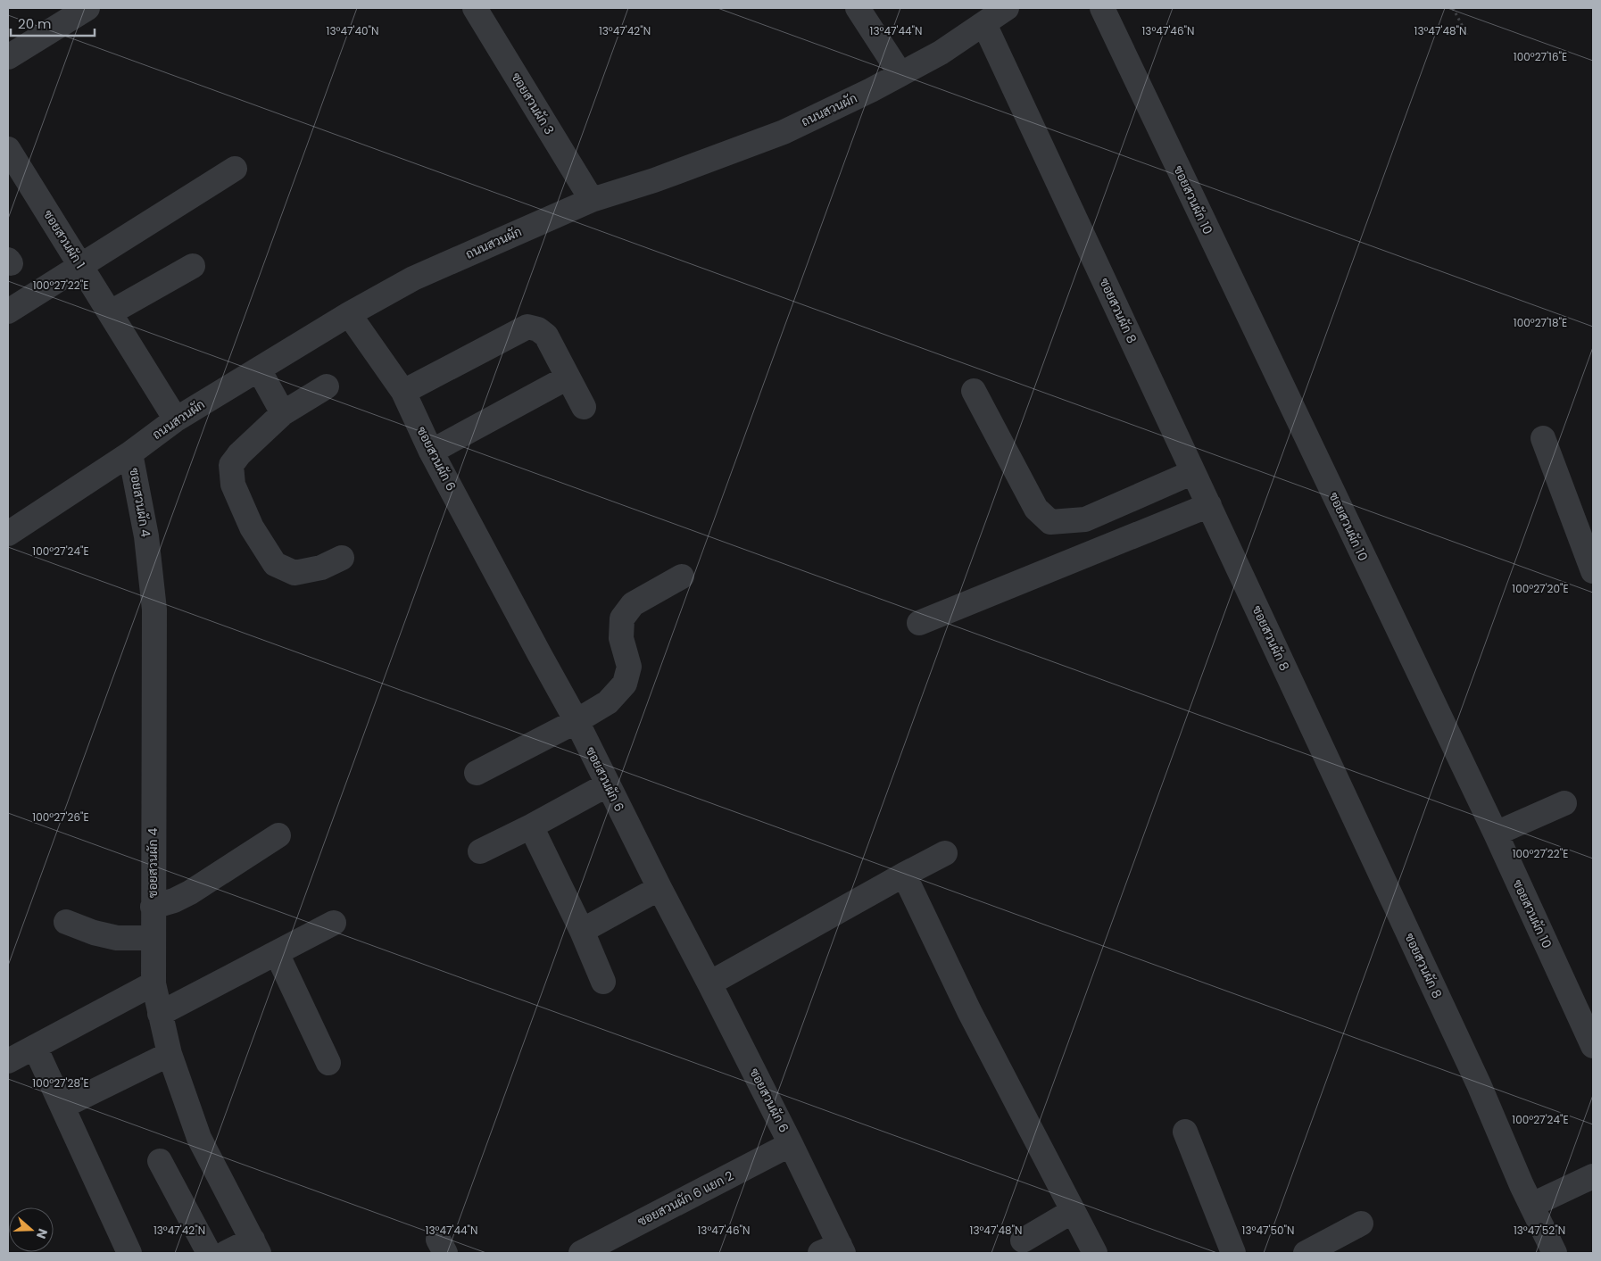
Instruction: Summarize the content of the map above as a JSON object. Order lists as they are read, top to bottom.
{
  "streets": {
    "street": [
      "ซอยสวนผัก 3",
      "ถนนสวนผัก",
      "ซอยสวนผัก 10",
      "ซอยสวนผัก 1",
      "ซอยสวนผัก 8",
      "ซอยสวนผัก 6",
      "ซอยสวนผัก 4",
      "ซอยสวนผัก 6 แยก 2"
    ]
  },
  "crossings": [
    ["ซอยสวนผัก 3", "ถนนสวนผัก"],
    ["ถนนสวนผัก", "ซอยสวนผัก 1"],
    ["ถนนสวนผัก", "ซอยสวนผัก 8"],
    ["ถนนสวนผัก", "ซอยสวนผัก 6"],
    ["ถนนสวนผัก", "ซอยสวนผัก 4"],
    ["ซอยสวนผัก 6", "ซอยสวนผัก 6 แยก 2"]
  ],
  "scale_bar": "20 m",
  "north": "right",
  "coordinates": [
    "13°47'40\"N",
    "13°47'42\"N",
    "13°47'44\"N",
    "13°47'46\"N",
    "13°47'48\"N",
    "100°27'16\"E",
    "100°27'22\"E",
    "100°27'18\"E",
    "100°27'24\"E",
    "100°27'20\"E",
    "100°27'26\"E",
    "100°27'28\"E",
    "13°47'50\"N",
    "13°47'52\"N"
  ]
}
